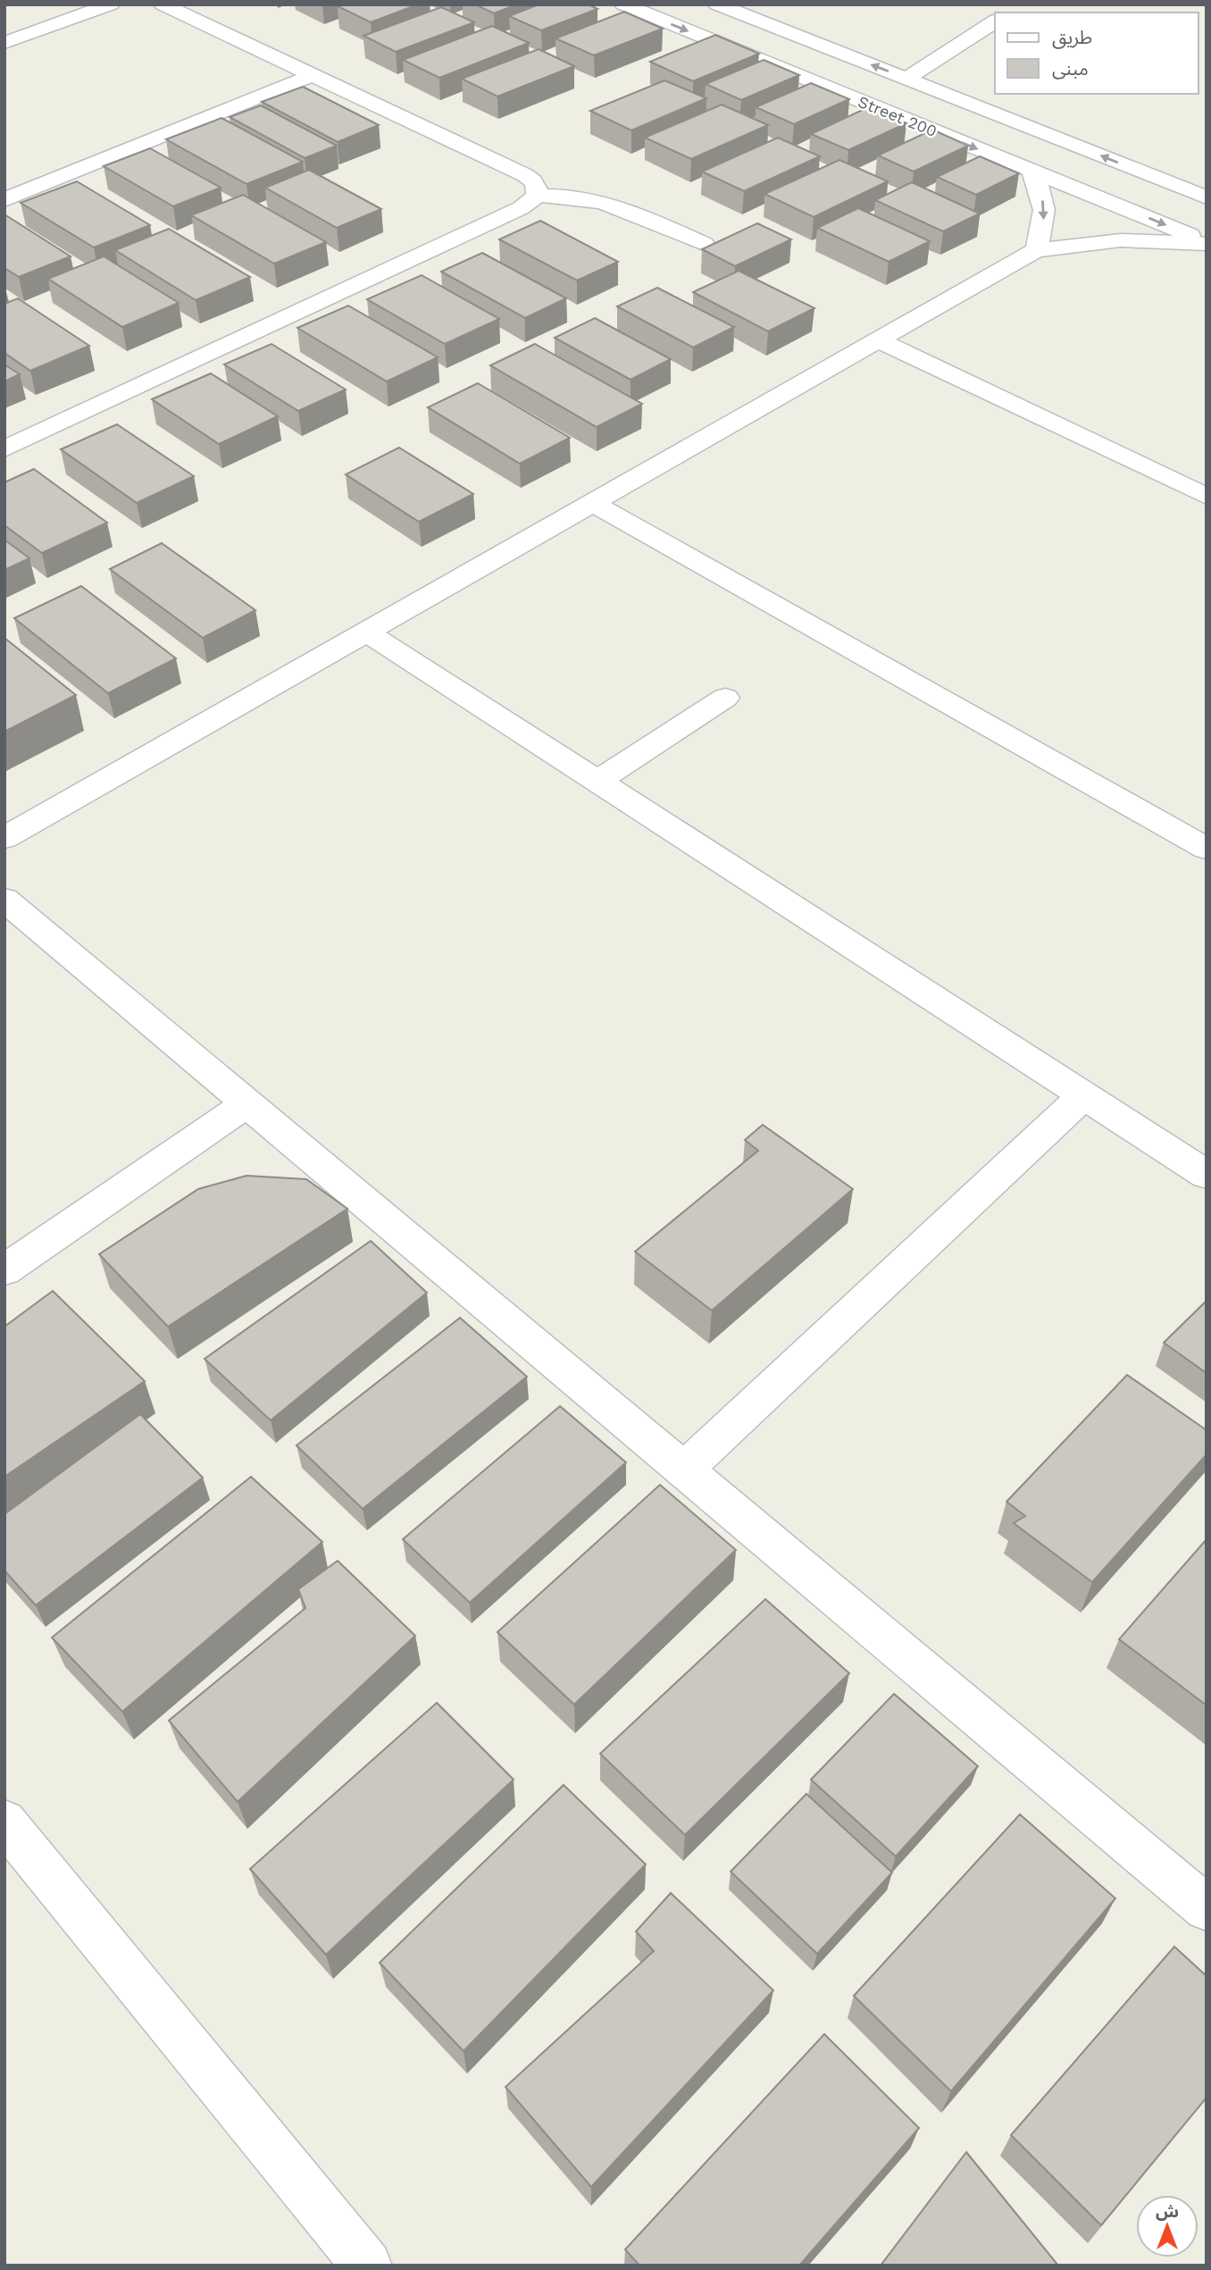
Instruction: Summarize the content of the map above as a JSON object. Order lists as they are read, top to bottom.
{
  "streets": {
    "street": ["Street 200"]
  },
  "legend": ["طريق", "مبنى"],
  "north": "top"
}
